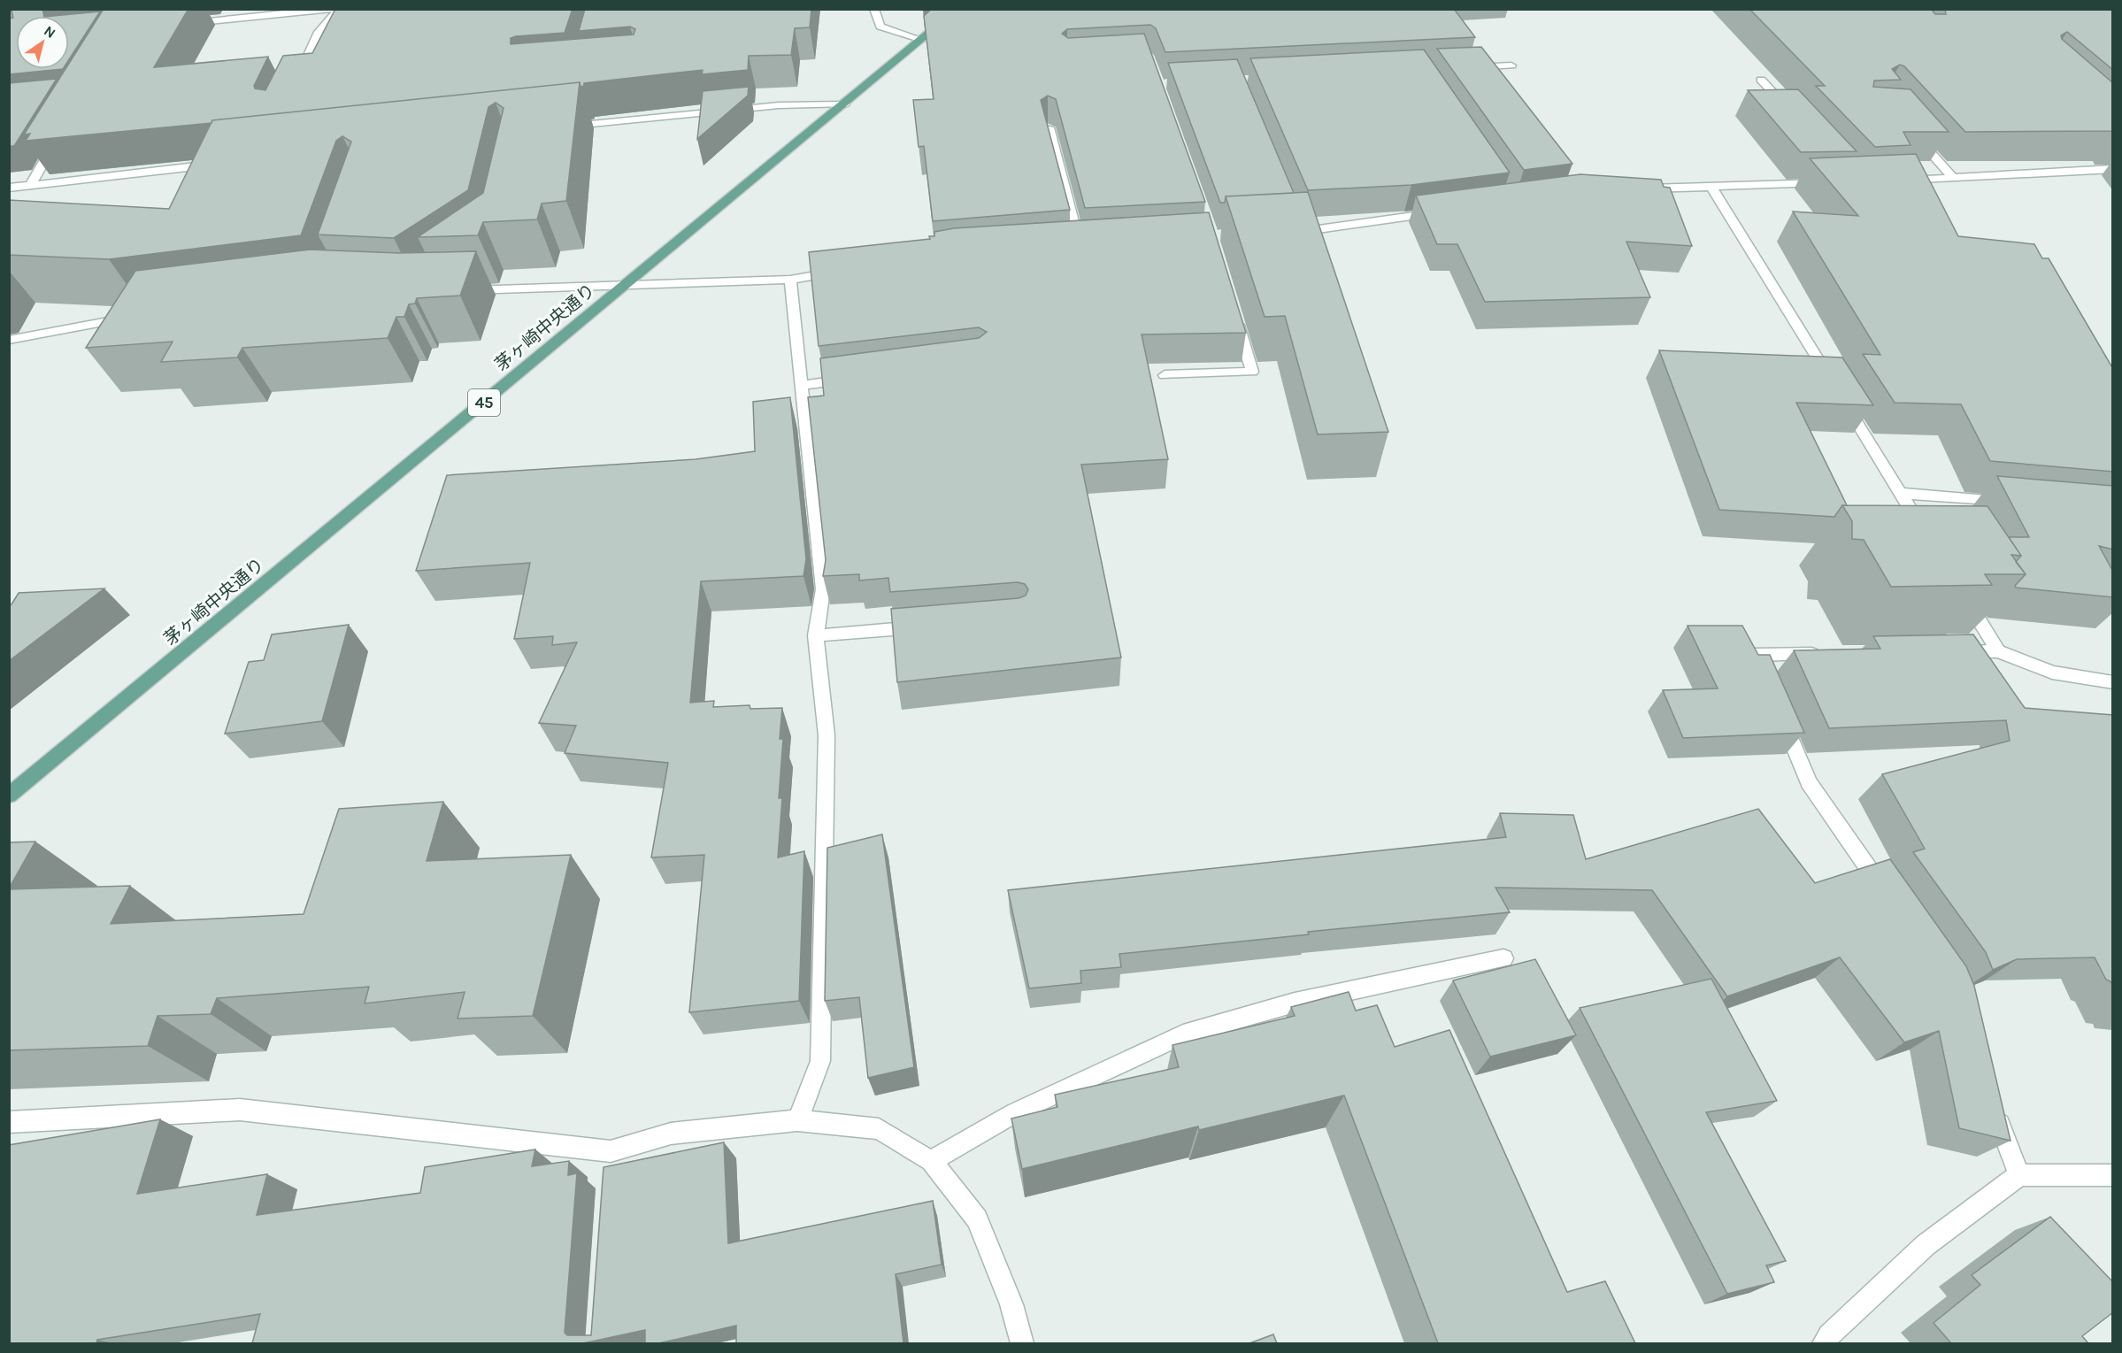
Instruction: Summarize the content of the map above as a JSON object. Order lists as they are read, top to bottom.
{
  "streets": {
    "main road": ["茅ヶ崎中央通り", "45"]
  },
  "north": "top right"
}
